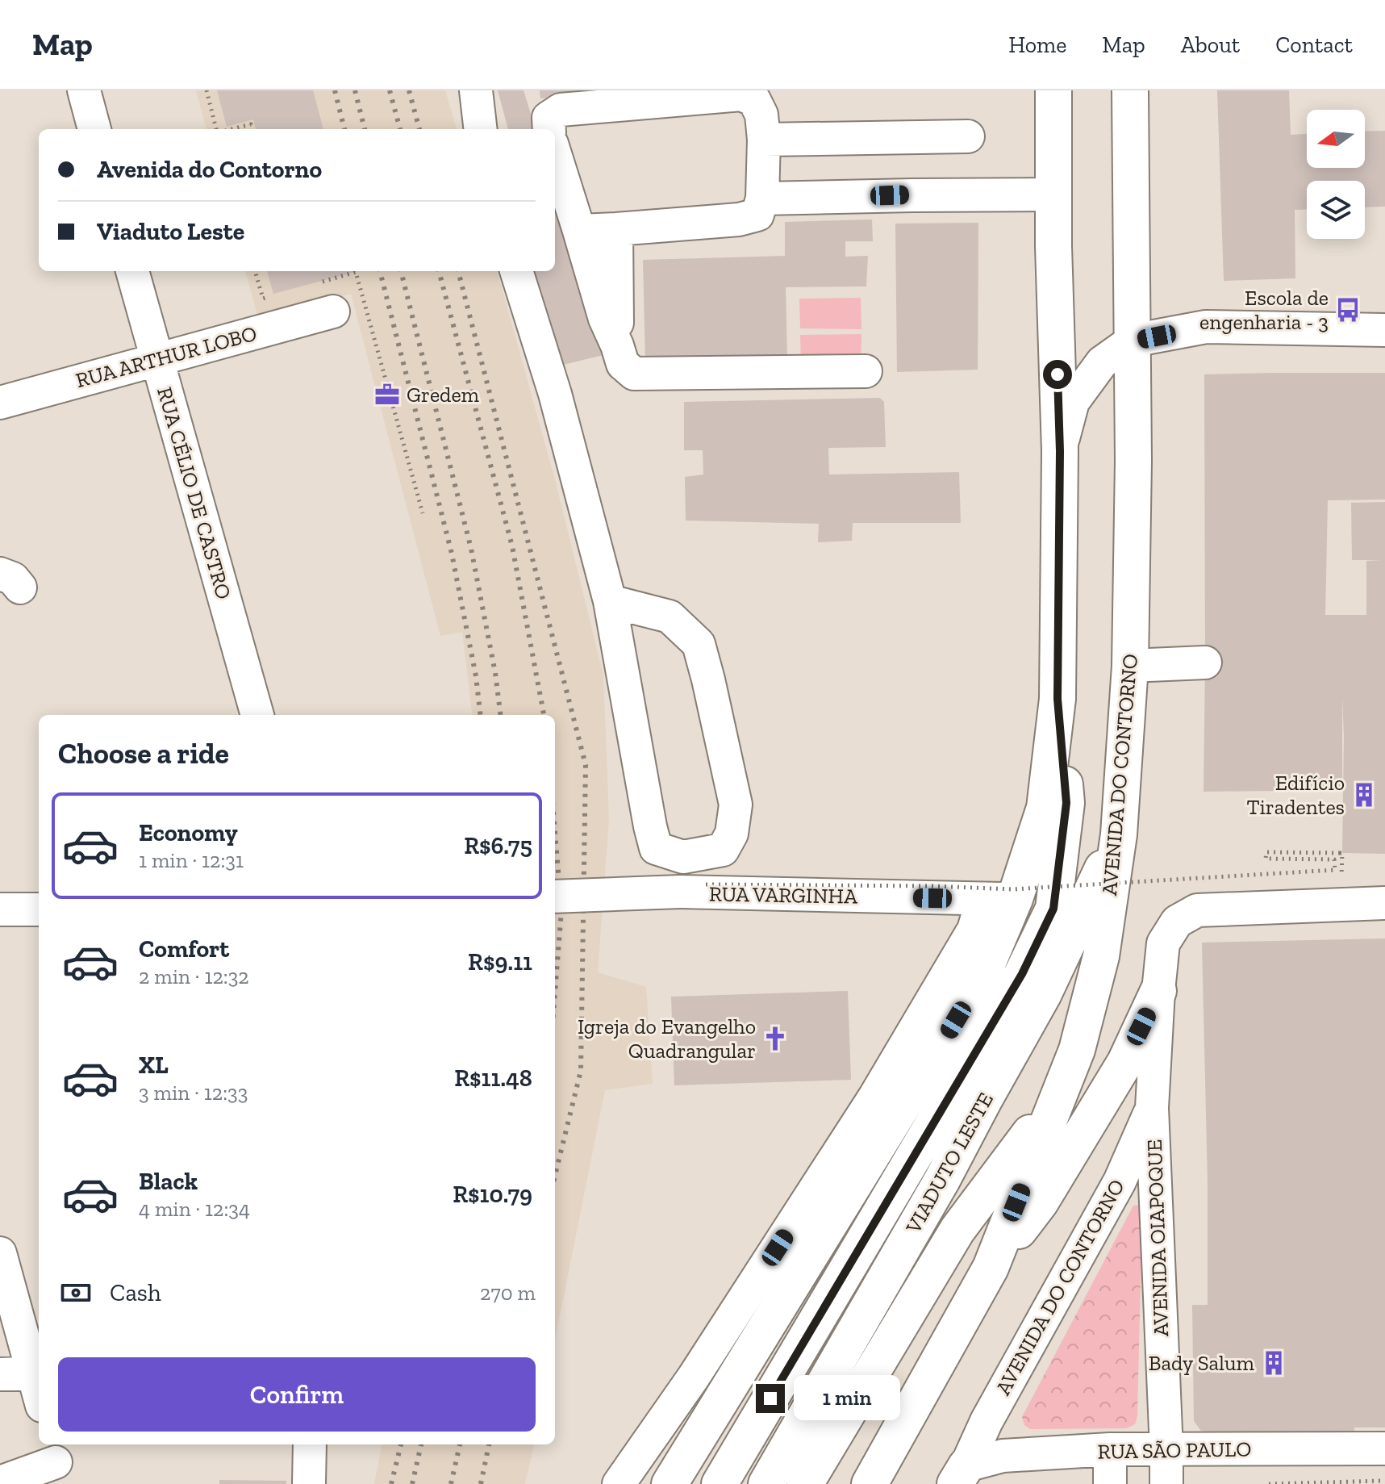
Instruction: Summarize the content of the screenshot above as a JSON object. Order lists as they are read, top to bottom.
{
  "streets": {
    "main road": ["AVENIDA DO CONTORNO", "VIADUTO LESTE"],
    "street": [
      "RUA ARTHUR LOBO",
      "RUA CÉLIO DE CASTRO",
      "RUA VARGINHA",
      "AVENIDA OIAPOQUE",
      "RUA SÃO PAULO"
    ]
  },
  "crossings": [
    ["RUA ARTHUR LOBO", "RUA CÉLIO DE CASTRO"],
    ["AVENIDA DO CONTORNO", "VIADUTO LESTE"],
    ["AVENIDA DO CONTORNO", "AVENIDA OIAPOQUE"],
    ["AVENIDA DO CONTORNO", "RUA SÃO PAULO"],
    ["AVENIDA OIAPOQUE", "RUA SÃO PAULO"]
  ],
  "places": {
    "bus stop": ["Escola de engenharia - 3"],
    "office": ["Gredem"],
    "building": ["Edifício Tiradentes", "Bady Salum"],
    "church": ["Igreja do Evangelho Quadrangular"]
  },
  "north": "left",
  "page": {
    "header": "Map",
    "nav": [
      "Home",
      "Map",
      "About",
      "Contact"
    ],
    "banner": ["Avenida do Contorno", "Viaduto Leste"],
    "heading": "Choose a ride",
    "list": [
      {
        "name": "Economy",
        "note": "1 min · 12:31",
        "value": "R$6.75"
      },
      {
        "name": "Comfort",
        "note": "2 min · 12:32",
        "value": "R$9.11"
      },
      {
        "name": "XL",
        "note": "3 min · 12:33",
        "value": "R$11.48"
      },
      {
        "name": "Black",
        "note": "4 min · 12:34",
        "value": "R$10.79"
      }
    ],
    "pay": ["Cash", "270 m"],
    "buttons": "Confirm",
    "bubble": "1 min"
  }
}
